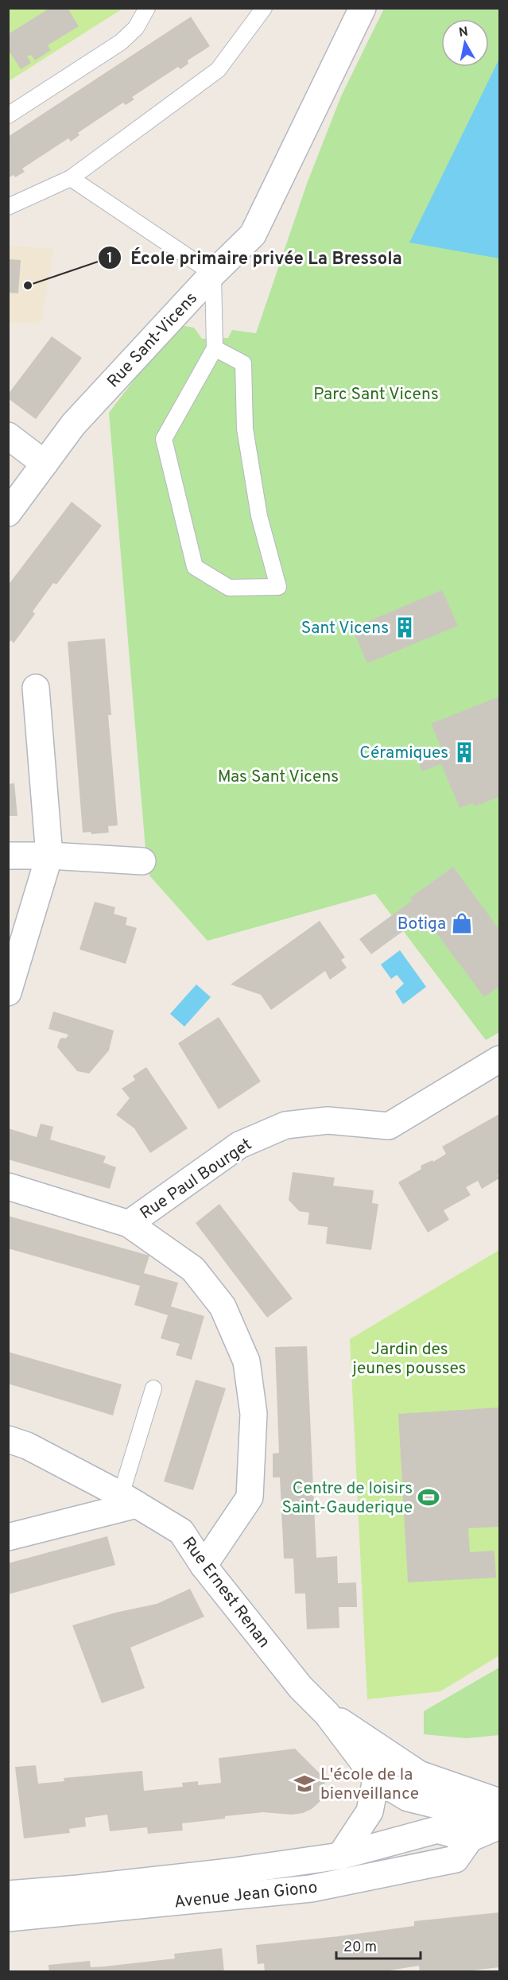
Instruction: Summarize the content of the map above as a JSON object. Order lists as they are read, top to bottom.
{
  "streets": {
    "street": [
      "Rue Sant-Vicens",
      "Rue Paul Bourget",
      "Rue Ernest Renan",
      "Avenue Jean Giono"
    ]
  },
  "crossings": [
    ["Rue Ernest Renan", "Avenue Jean Giono"]
  ],
  "parks": ["Parc Sant Vicens", "Mas Sant Vicens", "Jardin des jeunes pousses"],
  "places": {
    "other": ["École primaire privée La Bressola"],
    "building": ["Sant Vicens", "Céramiques"],
    "shop": ["Botiga"],
    "sports": ["Centre de loisirs Saint-Gauderique"],
    "school or university": ["L'école de la bienveillance"]
  },
  "scale_bar": "20 m",
  "north": "top"
}
